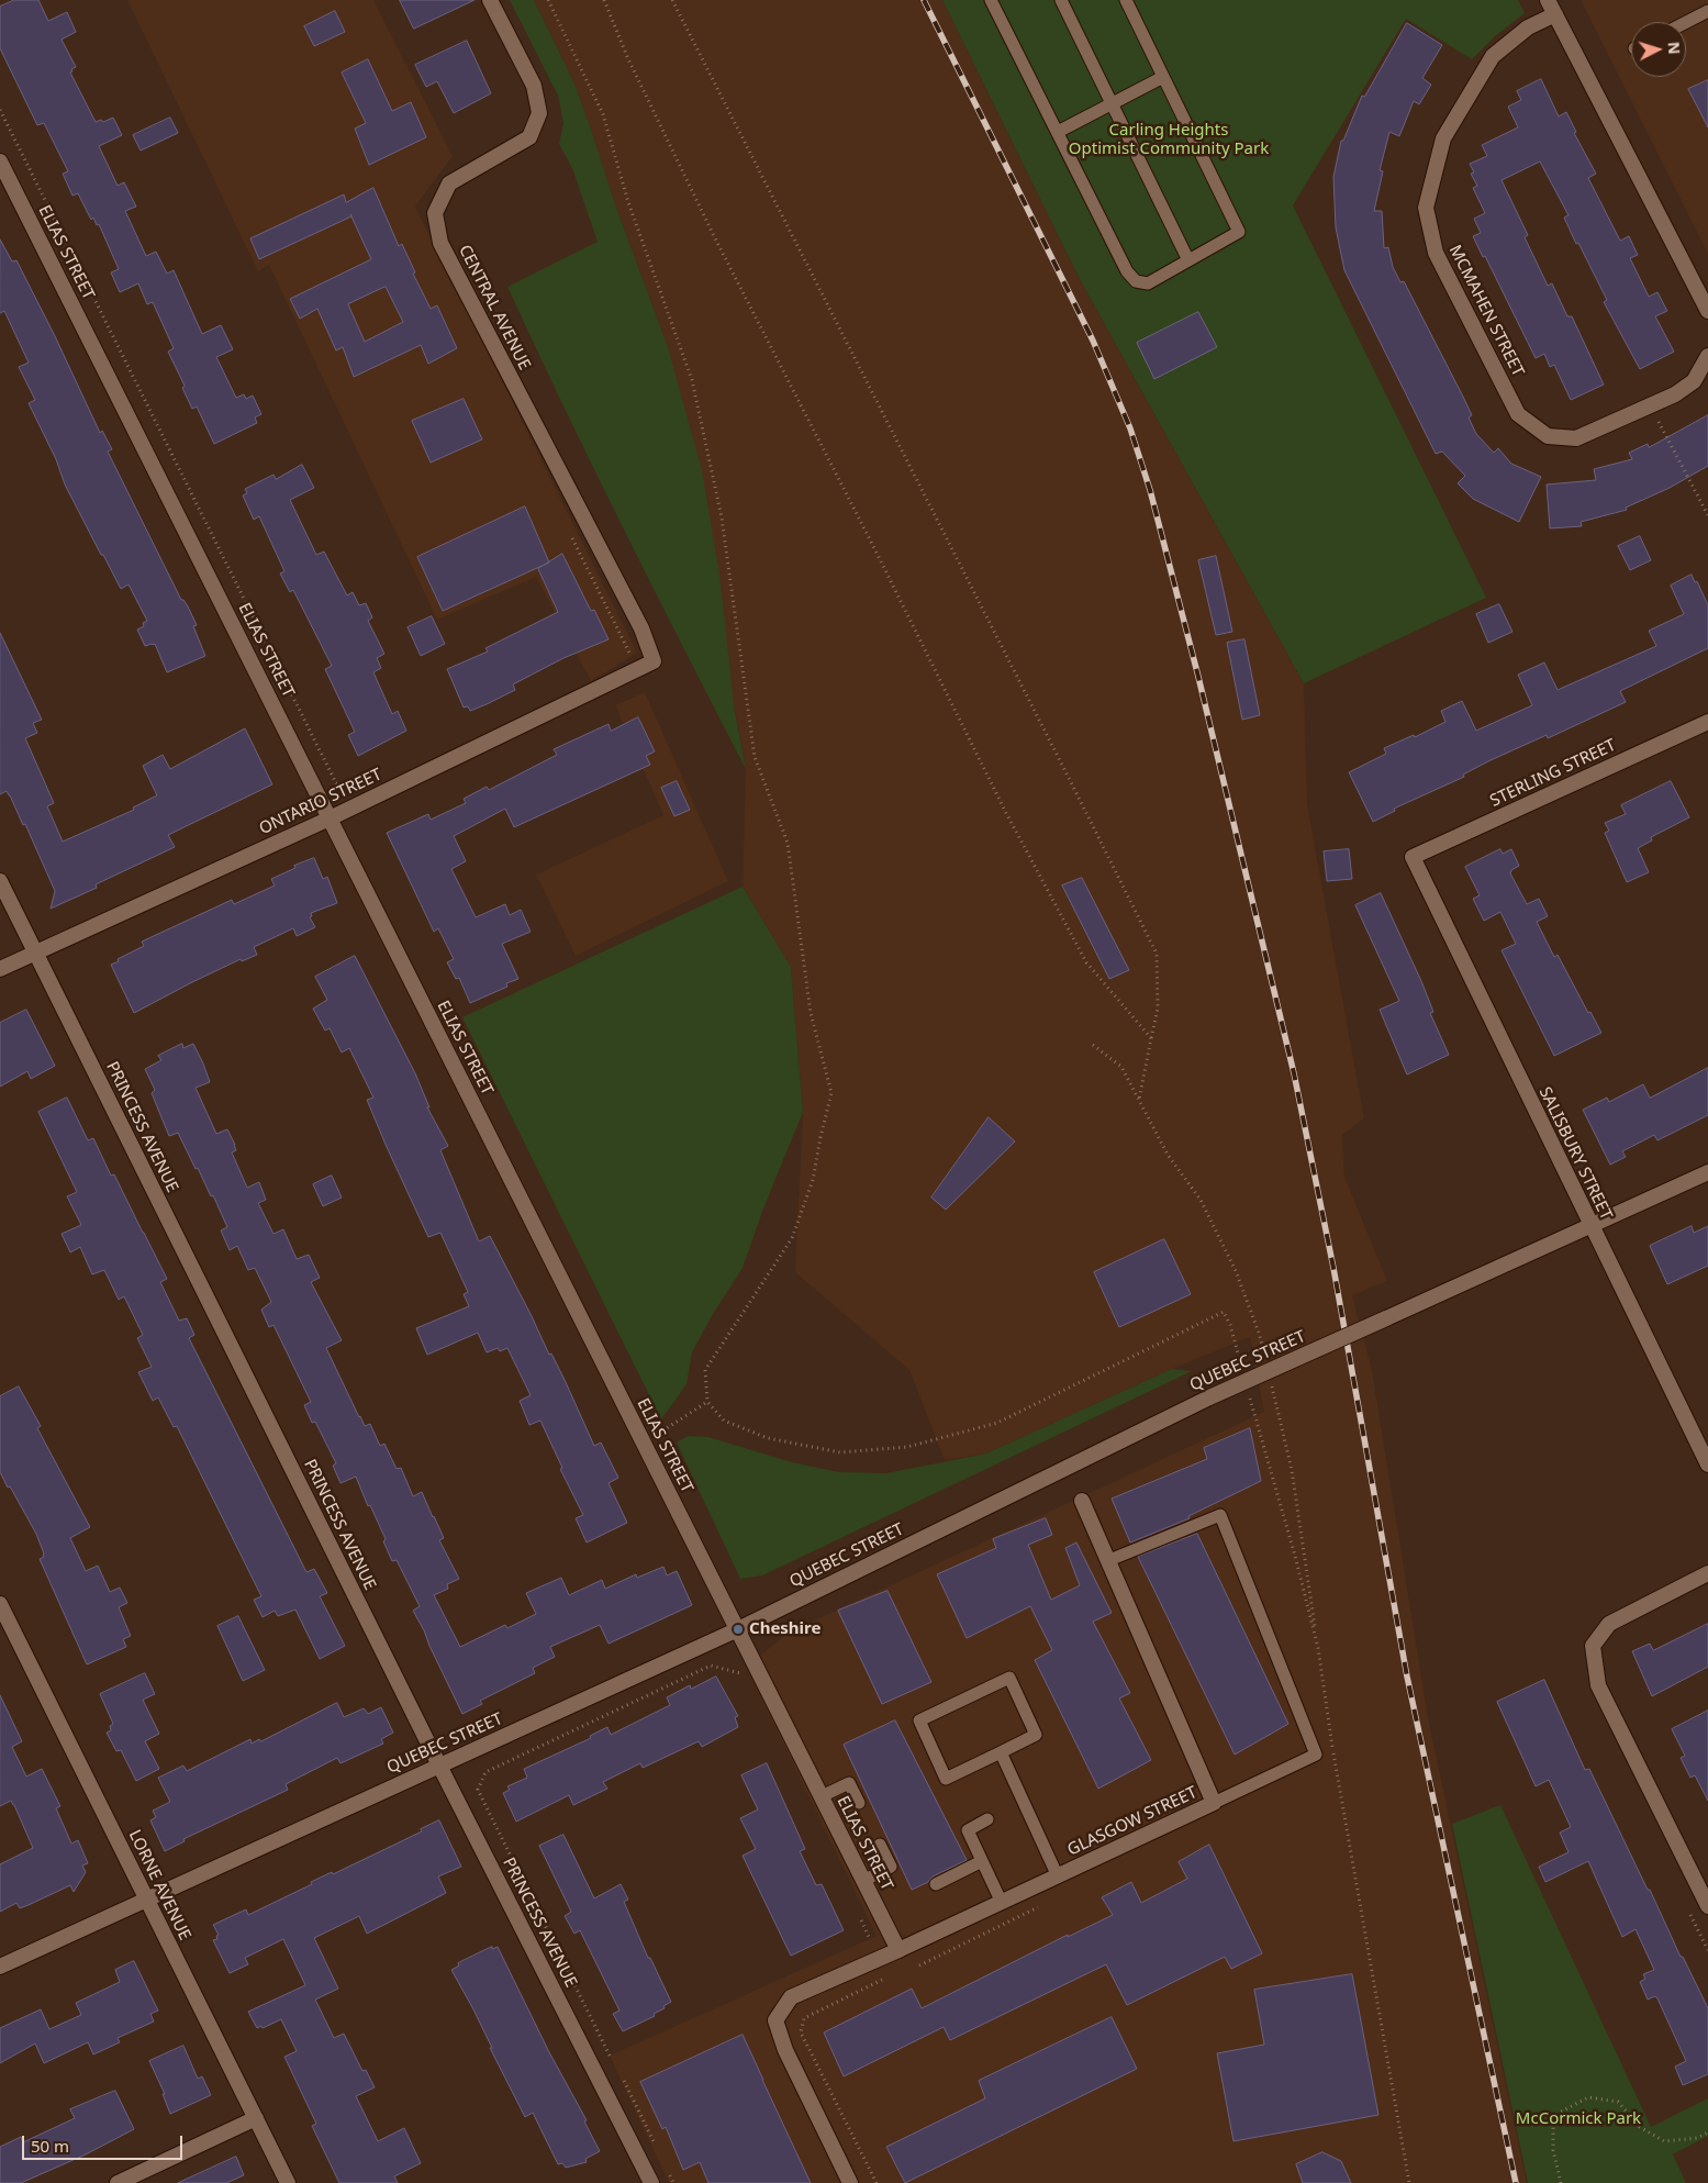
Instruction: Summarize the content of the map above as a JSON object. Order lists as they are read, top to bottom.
{
  "streets": {
    "street": [
      "ELIAS STREET",
      "CENTRAL AVENUE",
      "MCMAHEN STREET",
      "STERLING STREET",
      "ONTARIO STREET",
      "PRINCESS AVENUE",
      "SALISBURY STREET",
      "QUEBEC STREET",
      "GLASGOW STREET",
      "LORNE AVENUE"
    ]
  },
  "crossings": [
    ["ELIAS STREET", "ONTARIO STREET"],
    ["ELIAS STREET", "QUEBEC STREET"],
    ["ELIAS STREET", "GLASGOW STREET"],
    ["CENTRAL AVENUE", "ONTARIO STREET"],
    ["STERLING STREET", "SALISBURY STREET"],
    ["ONTARIO STREET", "PRINCESS AVENUE"],
    ["PRINCESS AVENUE", "QUEBEC STREET"],
    ["SALISBURY STREET", "QUEBEC STREET"],
    ["QUEBEC STREET", "LORNE AVENUE"]
  ],
  "parks": ["Carling Heights Optimist Community Park", "McCormick Park"],
  "places": ["Cheshire"],
  "scale_bar": "50 m",
  "north": "right"
}
